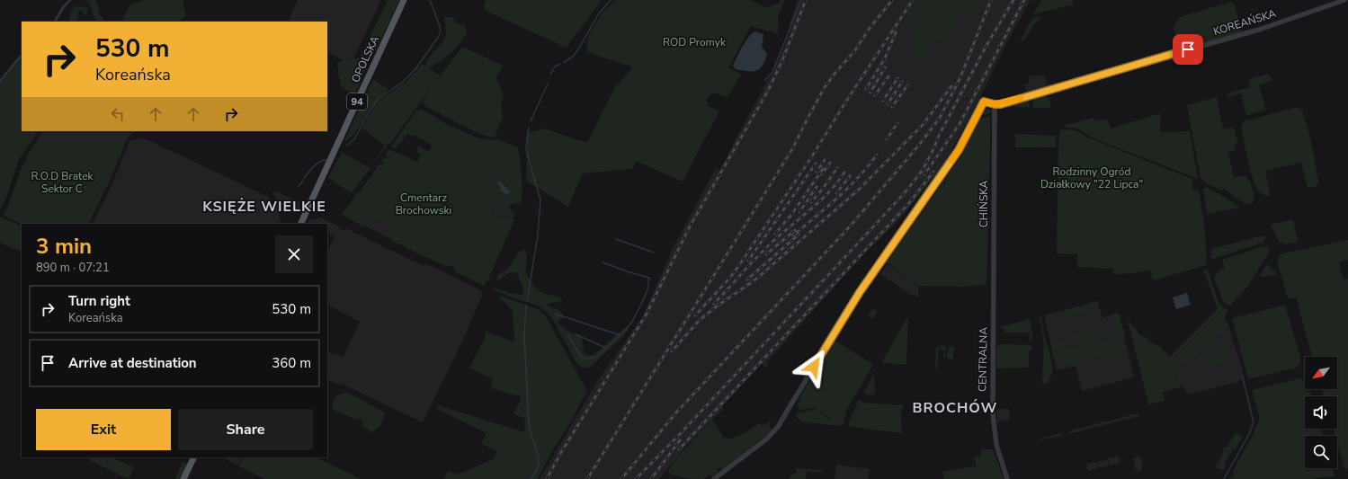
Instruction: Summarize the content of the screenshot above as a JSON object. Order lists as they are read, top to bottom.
{
  "streets": {
    "main road": ["OPOLSKA", "94"],
    "street": ["KOREAŃSKA", "CHIŃSKA", "CENTRALNA"]
  },
  "crossings": [
    ["KOREAŃSKA", "CHIŃSKA"],
    ["CHIŃSKA", "CENTRALNA"]
  ],
  "districts": ["KSIĘŻE WIELKIE", "BROCHÓW"],
  "parks": [
    "ROD Promyk",
    "Rodzinny Ogród Działkowy \"22 Lipca\"",
    "R.O.D Bratek Sektor C",
    "Cmentarz Brochowski"
  ],
  "north": "bottom left",
  "page": {
    "turn": ["530 m", "Koreańska"],
    "heading": ["3 min", "890 m · 07:21"],
    "list": [
      {
        "name": "Turn right",
        "note": "Koreańska",
        "value": "530 m"
      },
      {
        "name": "Arrive at destination",
        "value": "360 m"
      }
    ],
    "buttons": ["Exit", "Share"]
  }
}
